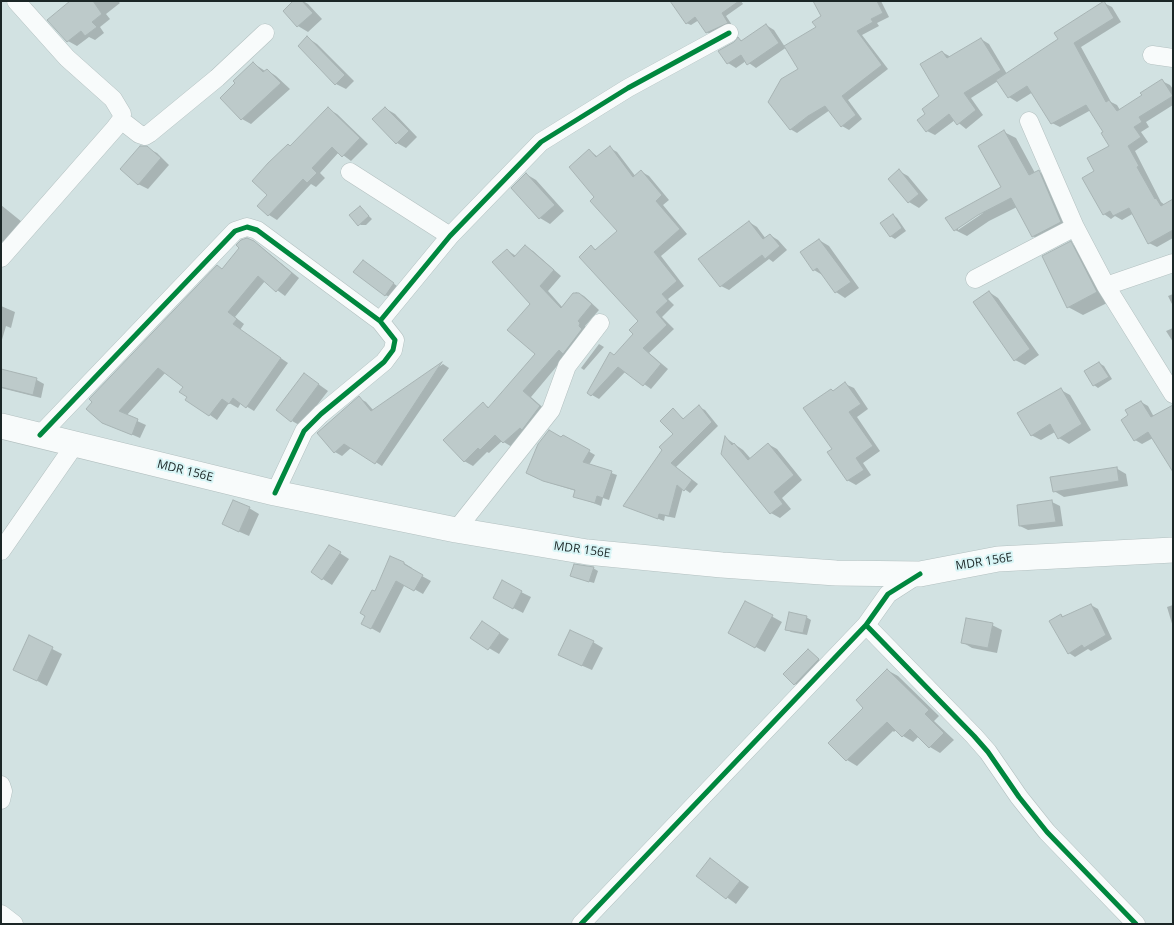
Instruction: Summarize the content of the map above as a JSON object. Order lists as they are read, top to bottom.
{
  "streets": {
    "main road": ["MDR 156E"]
  }
}
